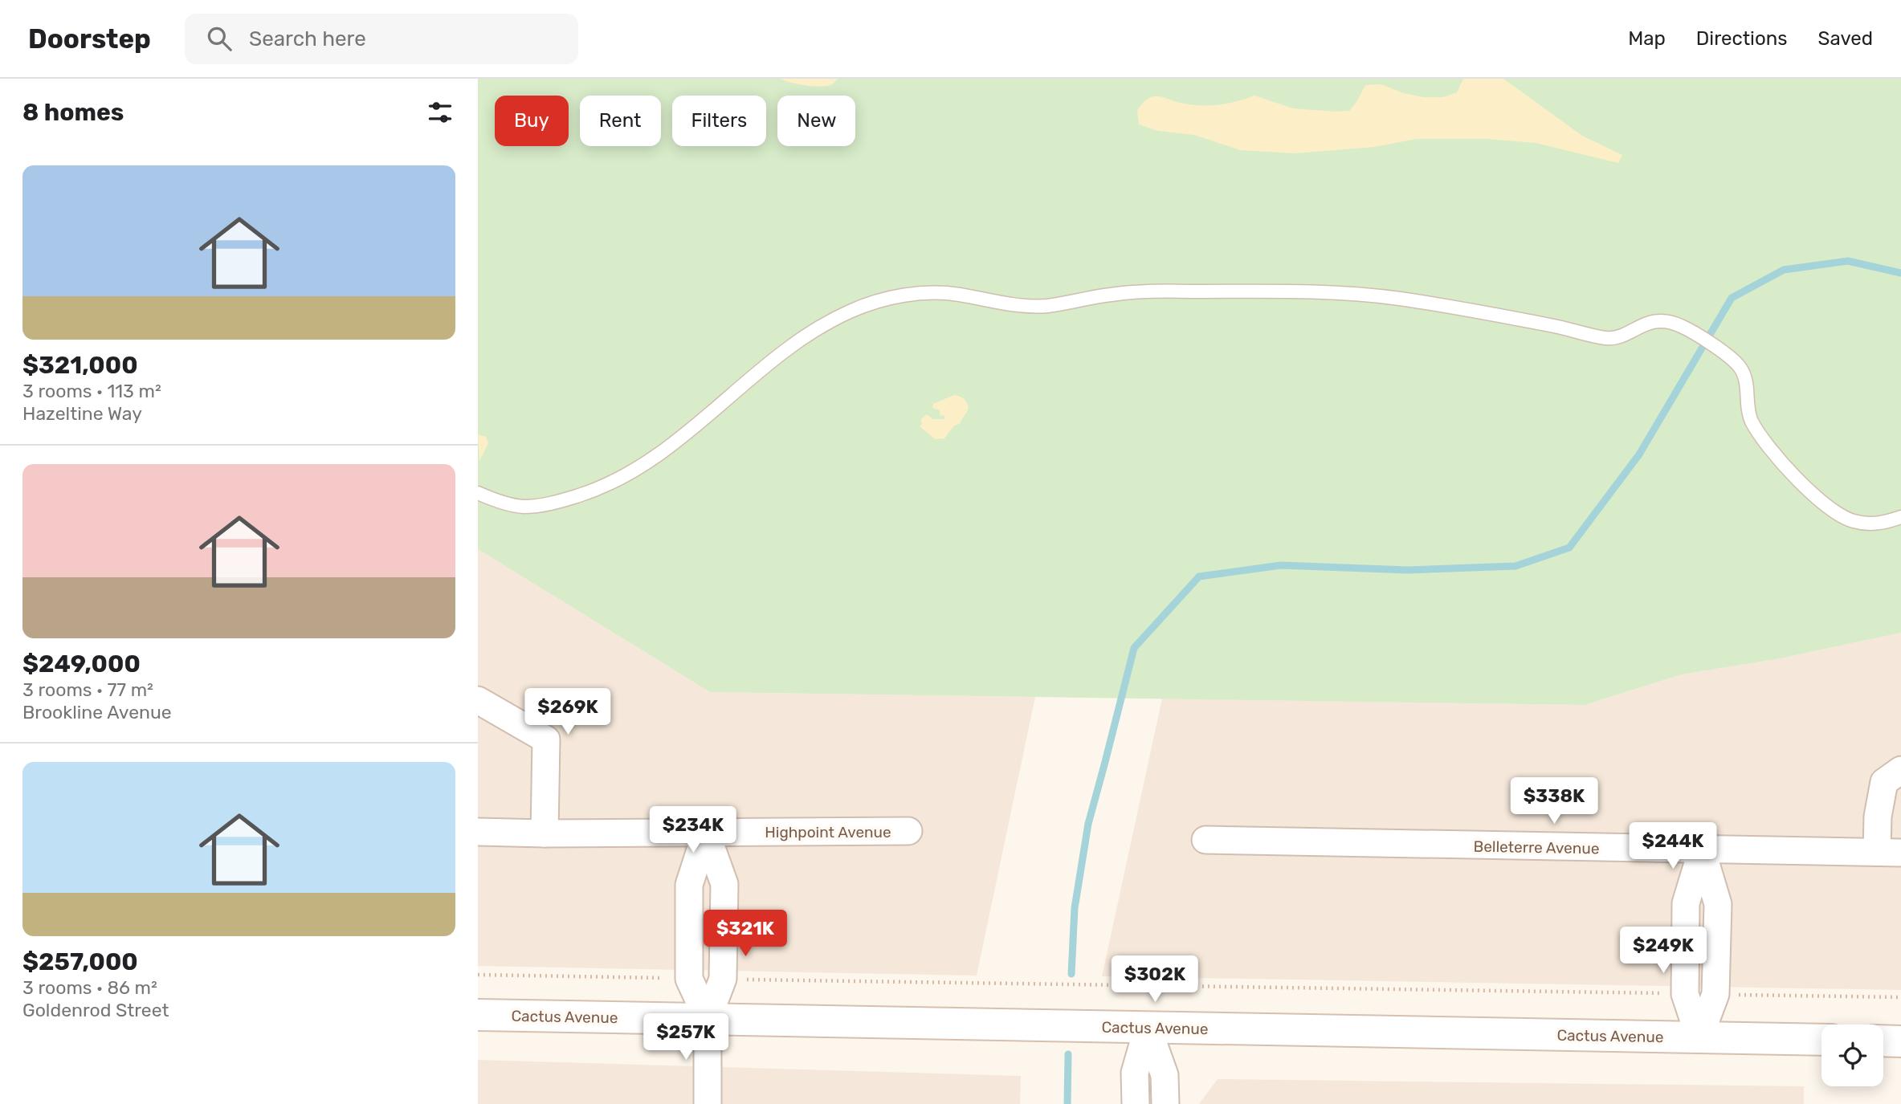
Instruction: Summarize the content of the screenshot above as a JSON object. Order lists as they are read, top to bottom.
{
  "streets": {
    "main road": ["Cactus Avenue"],
    "street": ["Highpoint Avenue", "Belleterre Avenue"]
  },
  "page": {
    "header": "Doorstep",
    "search": "Search here",
    "nav": ["Map", "Directions", "Saved"],
    "heading": "8 homes",
    "chip": [
      "Buy",
      "Rent",
      "Filters",
      "New"
    ],
    "list": [
      {
        "name": "$321,000",
        "note": "3 rooms · 113 m² · Hazeltine Way"
      },
      {
        "name": "$249,000",
        "note": "3 rooms · 77 m² · Brookline Avenue"
      },
      {
        "name": "$257,000",
        "note": "3 rooms · 86 m² · Goldenrod Street"
      }
    ],
    "price": [
      "$269K",
      "$338K",
      "$234K",
      "$244K",
      "$321K",
      "$249K",
      "$302K",
      "$257K"
    ]
  }
}
